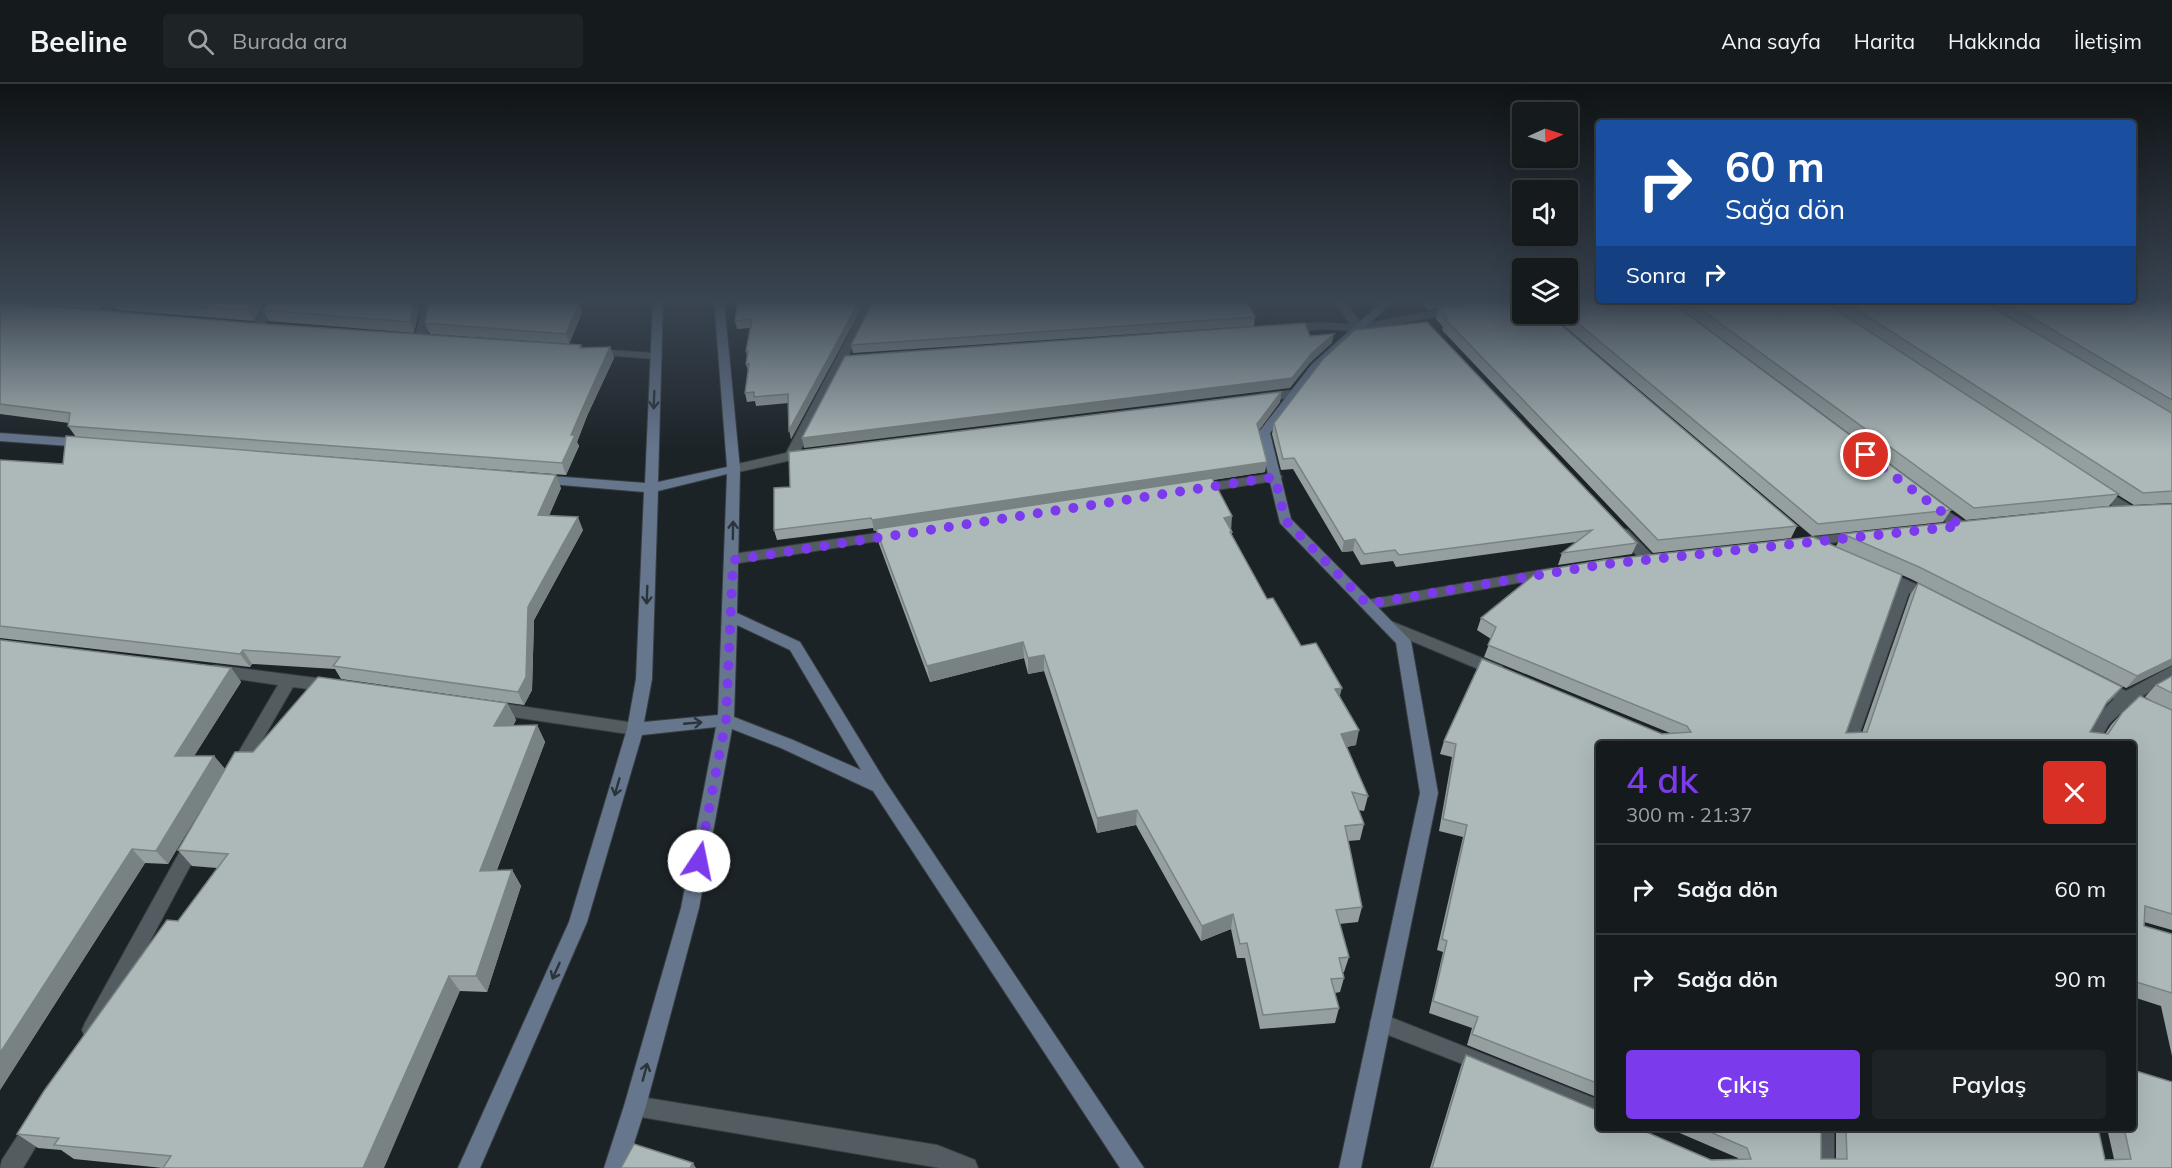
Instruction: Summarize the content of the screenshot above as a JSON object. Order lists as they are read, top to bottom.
{
  "north": "right",
  "page": {
    "header": "Beeline",
    "search": "Burada ara",
    "nav": [
      "Ana sayfa",
      "Harita",
      "Hakkında",
      "İletişim"
    ],
    "turn": ["60 m", "Sağa dön"],
    "then": "Sonra",
    "heading": ["4 dk", "300 m · 21:37"],
    "list": [
      {
        "name": "Sağa dön",
        "value": "60 m"
      },
      {
        "name": "Sağa dön",
        "value": "90 m"
      }
    ],
    "buttons": ["Çıkış", "Paylaş"]
  }
}
